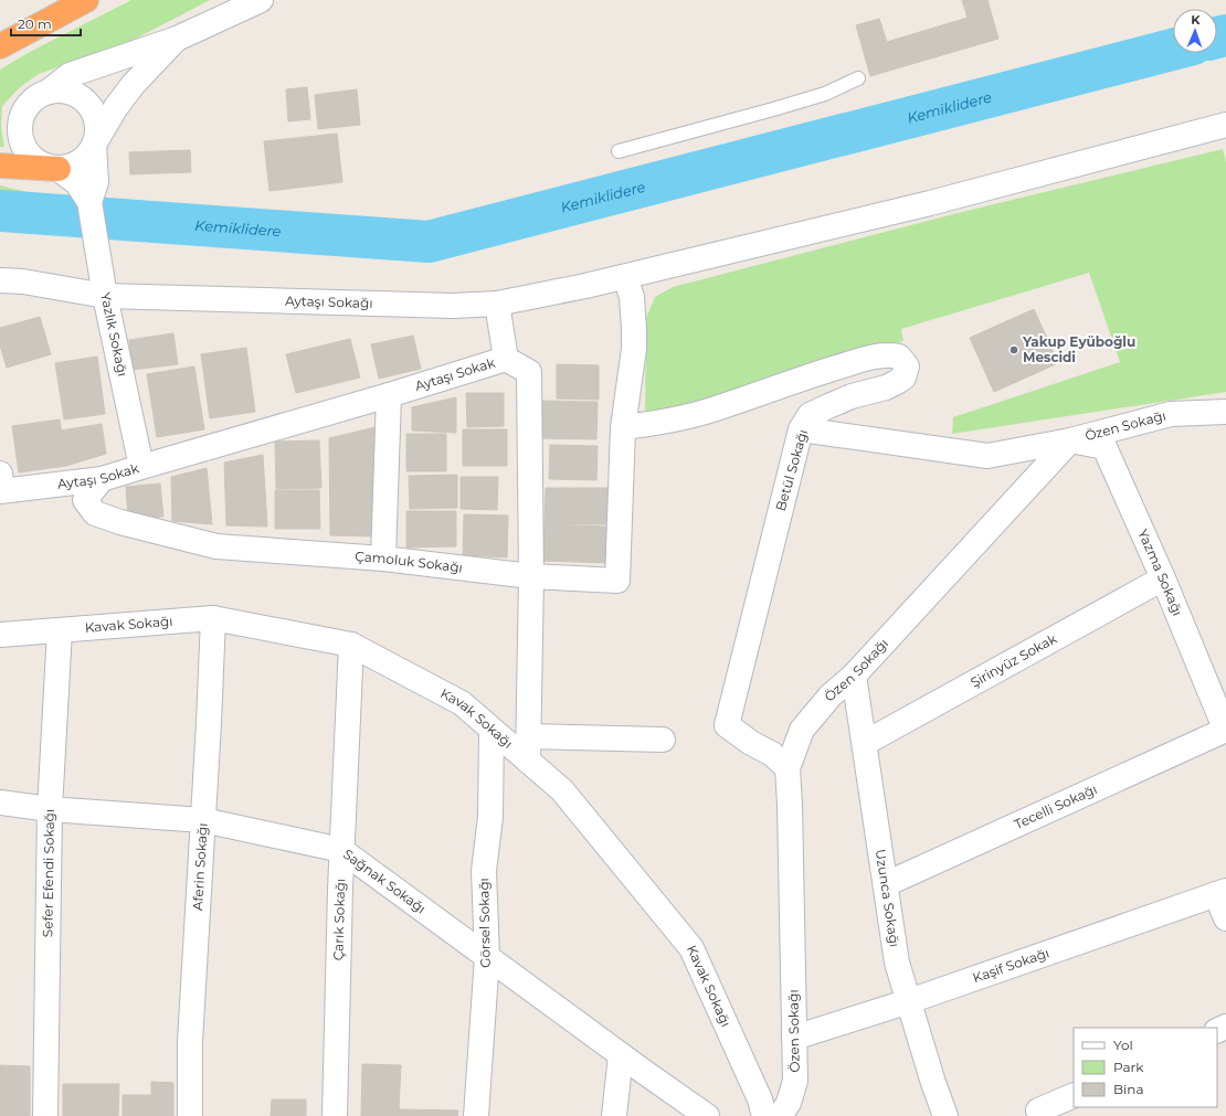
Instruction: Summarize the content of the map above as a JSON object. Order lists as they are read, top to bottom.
{
  "streets": {
    "street": [
      "Aytaşı Sokağı",
      "Yazlık Sokağı",
      "Aytaşı Sokak",
      "Özen Sokağı",
      "Betül Sokağı",
      "Çamoluk Sokağı",
      "Yazma Sokağı",
      "Kavak Sokağı",
      "Şirinyüz Sokak",
      "Tecelli Sokağı",
      "Aferin Sokağı",
      "Sefer Efendi Sokağı",
      "Sağnak Sokağı",
      "Uzunca Sokağı",
      "Çarık Sokağı",
      "Görsel Sokağı",
      "Kaşif Sokağı"
    ]
  },
  "crossings": [
    ["Aytaşı Sokağı", "Yazlık Sokağı"],
    ["Yazlık Sokağı", "Aytaşı Sokak"],
    ["Aytaşı Sokak", "Çamoluk Sokağı"],
    ["Aytaşı Sokak", "Kavak Sokağı"],
    ["Özen Sokağı", "Betül Sokağı"],
    ["Özen Sokağı", "Yazma Sokağı"],
    ["Özen Sokağı", "Uzunca Sokağı"],
    ["Özen Sokağı", "Kaşif Sokağı"],
    ["Betül Sokağı", "Çamoluk Sokağı"],
    ["Yazma Sokağı", "Şirinyüz Sokak"],
    ["Yazma Sokağı", "Tecelli Sokağı"],
    ["Kavak Sokağı", "Aferin Sokağı"],
    ["Kavak Sokağı", "Sefer Efendi Sokağı"],
    ["Kavak Sokağı", "Çarık Sokağı"],
    ["Kavak Sokağı", "Görsel Sokağı"],
    ["Şirinyüz Sokak", "Uzunca Sokağı"],
    ["Tecelli Sokağı", "Uzunca Sokağı"],
    ["Aferin Sokağı", "Sağnak Sokağı"],
    ["Sefer Efendi Sokağı", "Sağnak Sokağı"],
    ["Sağnak Sokağı", "Çarık Sokağı"],
    ["Sağnak Sokağı", "Görsel Sokağı"],
    ["Uzunca Sokağı", "Kaşif Sokağı"]
  ],
  "water": ["Kemiklidere"],
  "places": ["Yakup Eyüboğlu Mescidi"],
  "legend": ["Yol", "Park", "Bina"],
  "scale_bar": "20 m",
  "north": "top"
}
